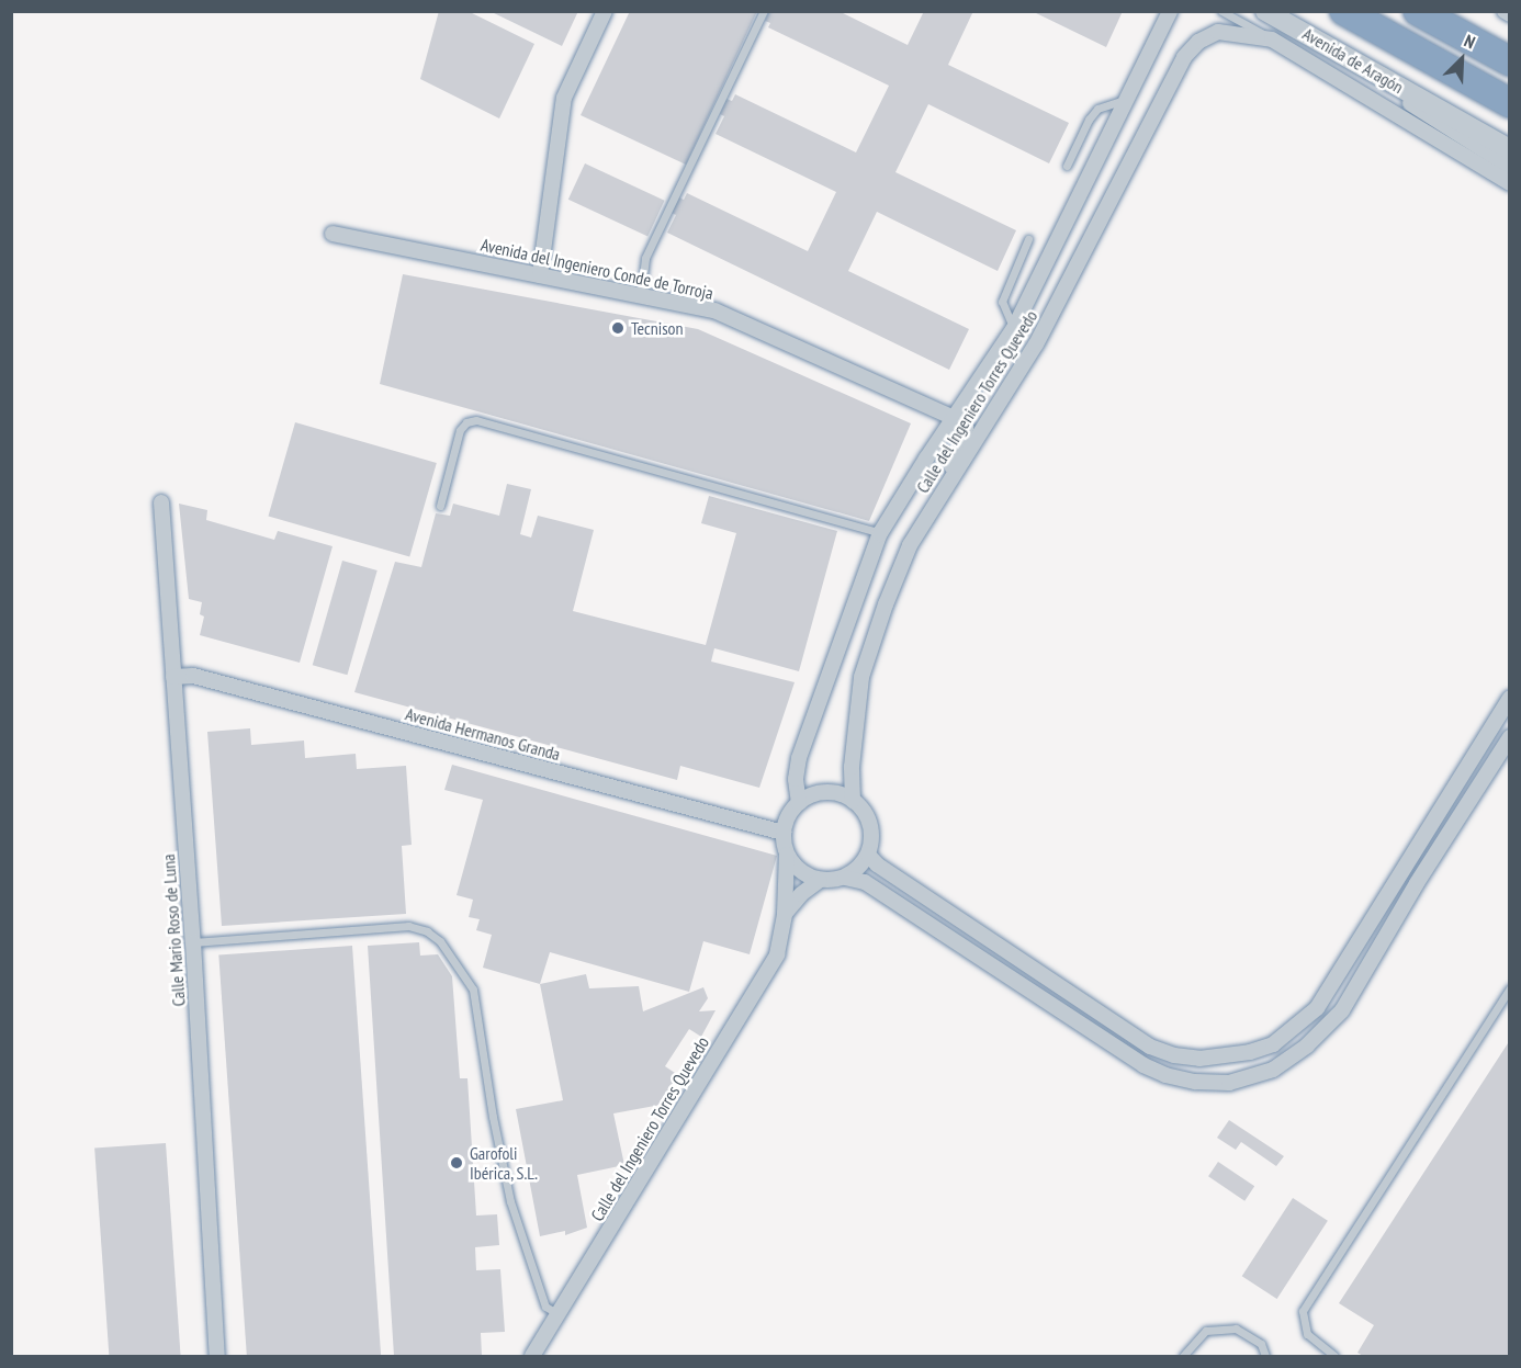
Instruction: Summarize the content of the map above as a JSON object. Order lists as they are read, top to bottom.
{
  "streets": {
    "street": [
      "Avenida de Aragón",
      "Avenida del Ingeniero Conde de Torroja",
      "Calle del Ingeniero Torres Quevedo",
      "Avenida Hermanos Granda",
      "Calle Mario Roso de Luna"
    ]
  },
  "crossings": [
    ["Avenida del Ingeniero Conde de Torroja", "Calle del Ingeniero Torres Quevedo"],
    ["Calle del Ingeniero Torres Quevedo", "Avenida Hermanos Granda"],
    ["Avenida Hermanos Granda", "Calle Mario Roso de Luna"]
  ],
  "places": ["Tecnison", "Garofoli Ibérica, S.L."],
  "north": "top right"
}
